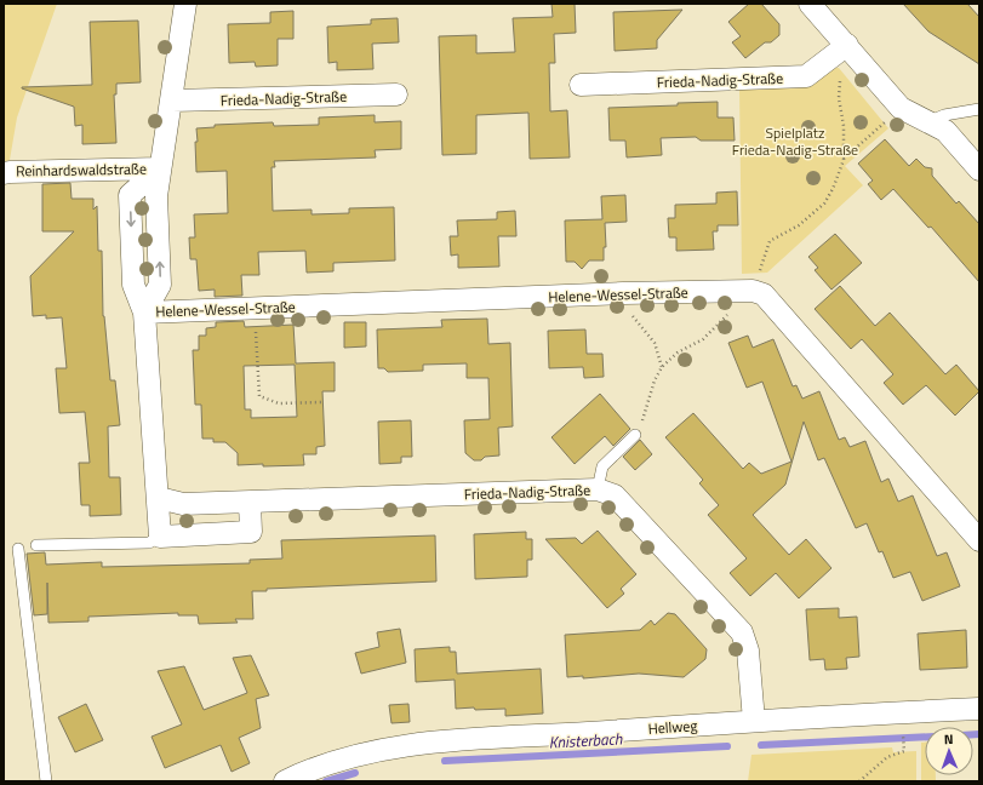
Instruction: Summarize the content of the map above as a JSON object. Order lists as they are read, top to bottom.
{
  "streets": {
    "street": [
      "Frieda-Nadig-Straße",
      "Reinhardswaldstraße",
      "Helene-Wessel-Straße",
      "Hellweg"
    ]
  },
  "crossings": [
    ["Frieda-Nadig-Straße", "Hellweg"]
  ],
  "water": ["Knisterbach"],
  "parks": ["Spielplatz Frieda-Nadig-Straße"],
  "north": "top"
}
